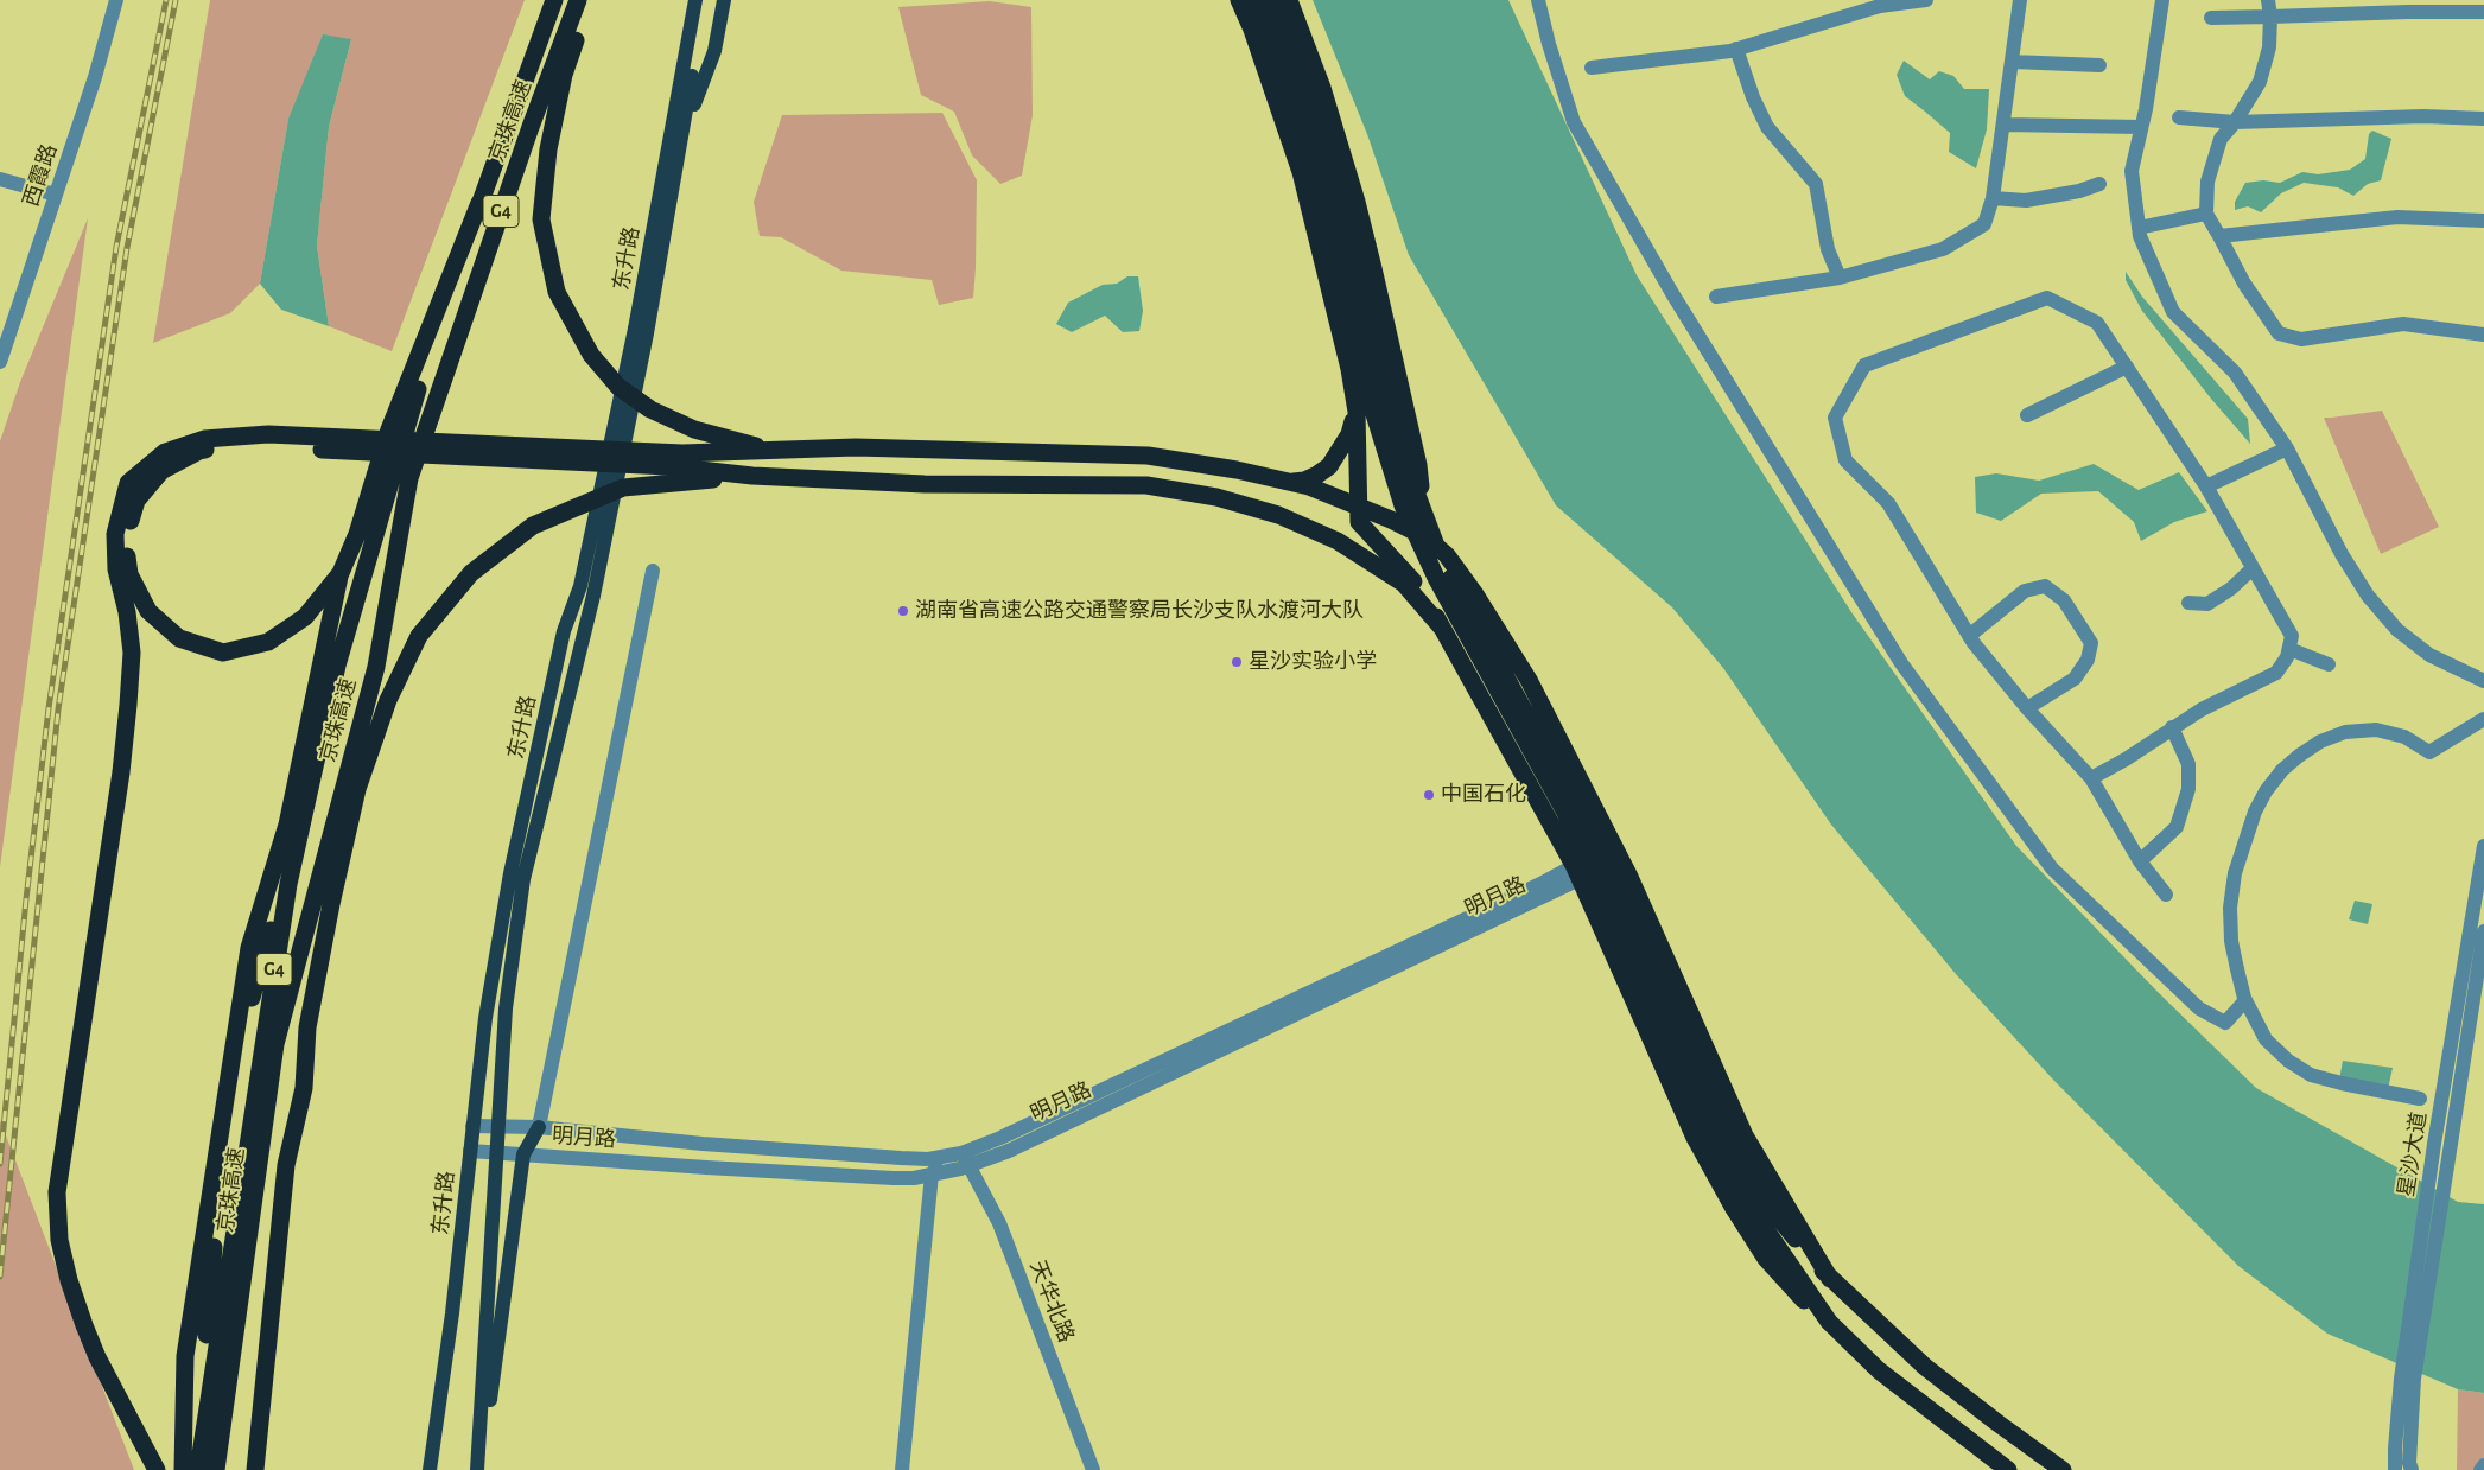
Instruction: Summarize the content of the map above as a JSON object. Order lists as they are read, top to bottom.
{
  "streets": {
    "highway": ["京珠高速", "G4"],
    "main road": ["东升路"],
    "street": [
      "西霞路",
      "明月路",
      "星沙大道",
      "天华北路"
    ]
  },
  "crossings": [
    ["东升路", "明月路"],
    ["明月路", "天华北路"]
  ],
  "places": ["湖南省高速公路交通警察局长沙支队水渡河大队", "星沙实验小学", "中国石化"]
}
